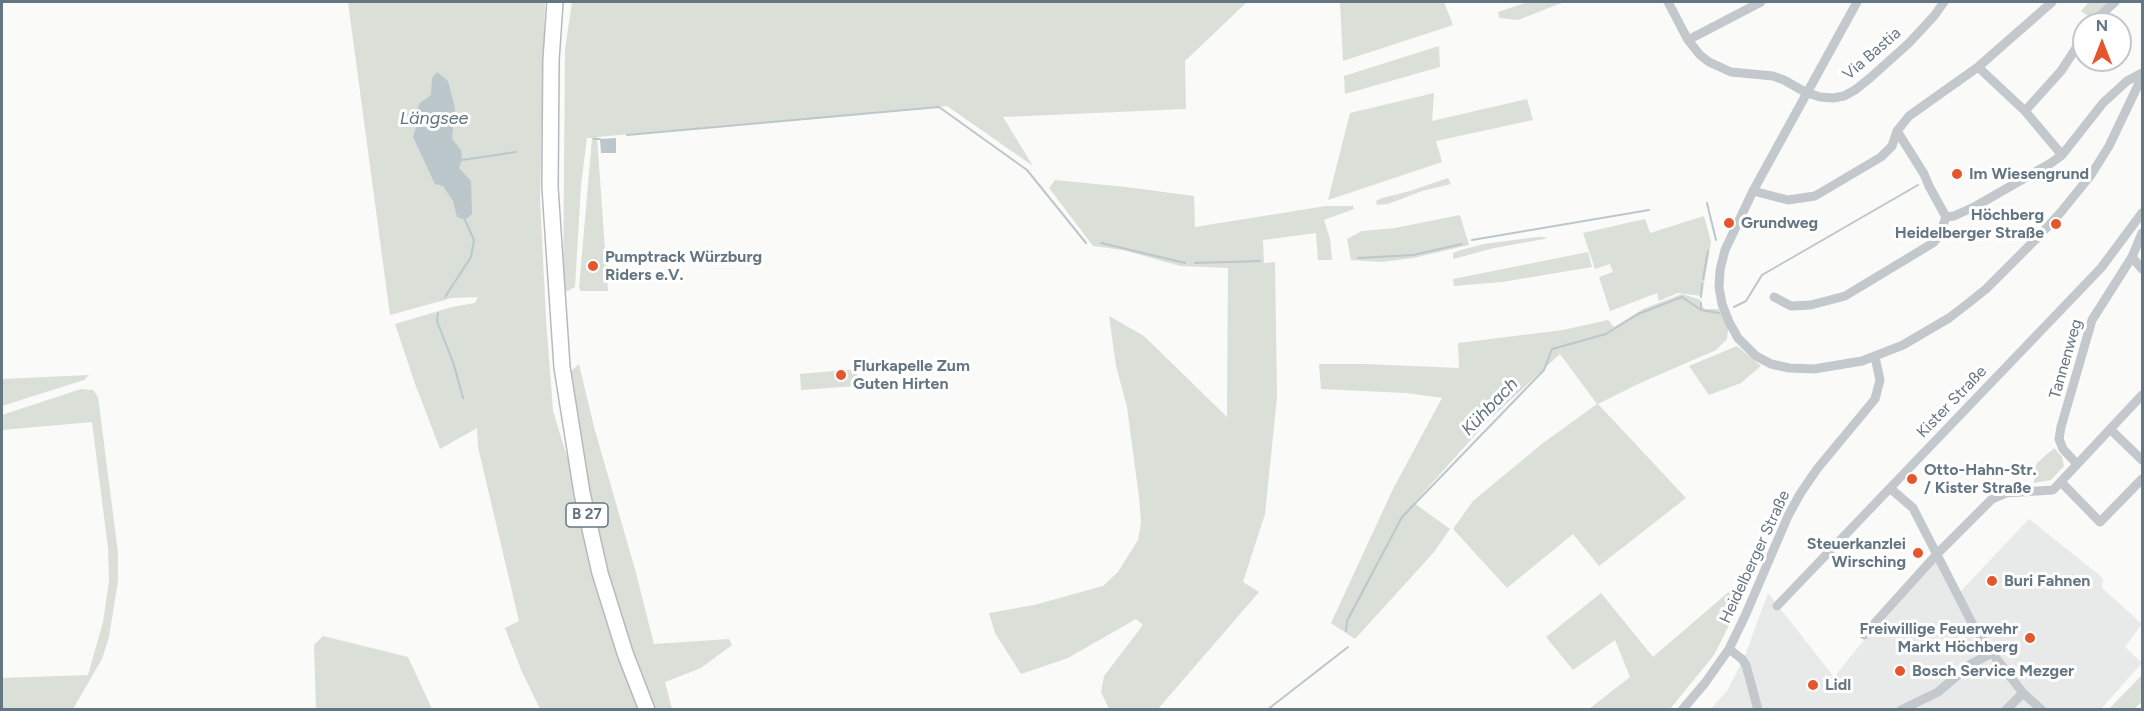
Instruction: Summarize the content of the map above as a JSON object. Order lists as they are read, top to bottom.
{
  "streets": {
    "main road": ["B 27"],
    "street": [
      "Via Bastia",
      "Tannenweg",
      "Kister Straße",
      "Heidelberger Straße"
    ]
  },
  "water": ["Längsee", "Kühbach"],
  "places": [
    "Im Wiesengrund",
    "Grundweg",
    "Höchberg Heidelberger Straße",
    "Pumptrack Würzburg Riders e.V.",
    "Flurkapelle Zum Guten Hirten",
    "Otto-Hahn-Str. / Kister Straße",
    "Steuerkanzlei Wirsching",
    "Buri Fahnen",
    "Freiwillige Feuerwehr Markt Höchberg",
    "Bosch Service Mezger",
    "Lidl"
  ],
  "north": "top"
}
